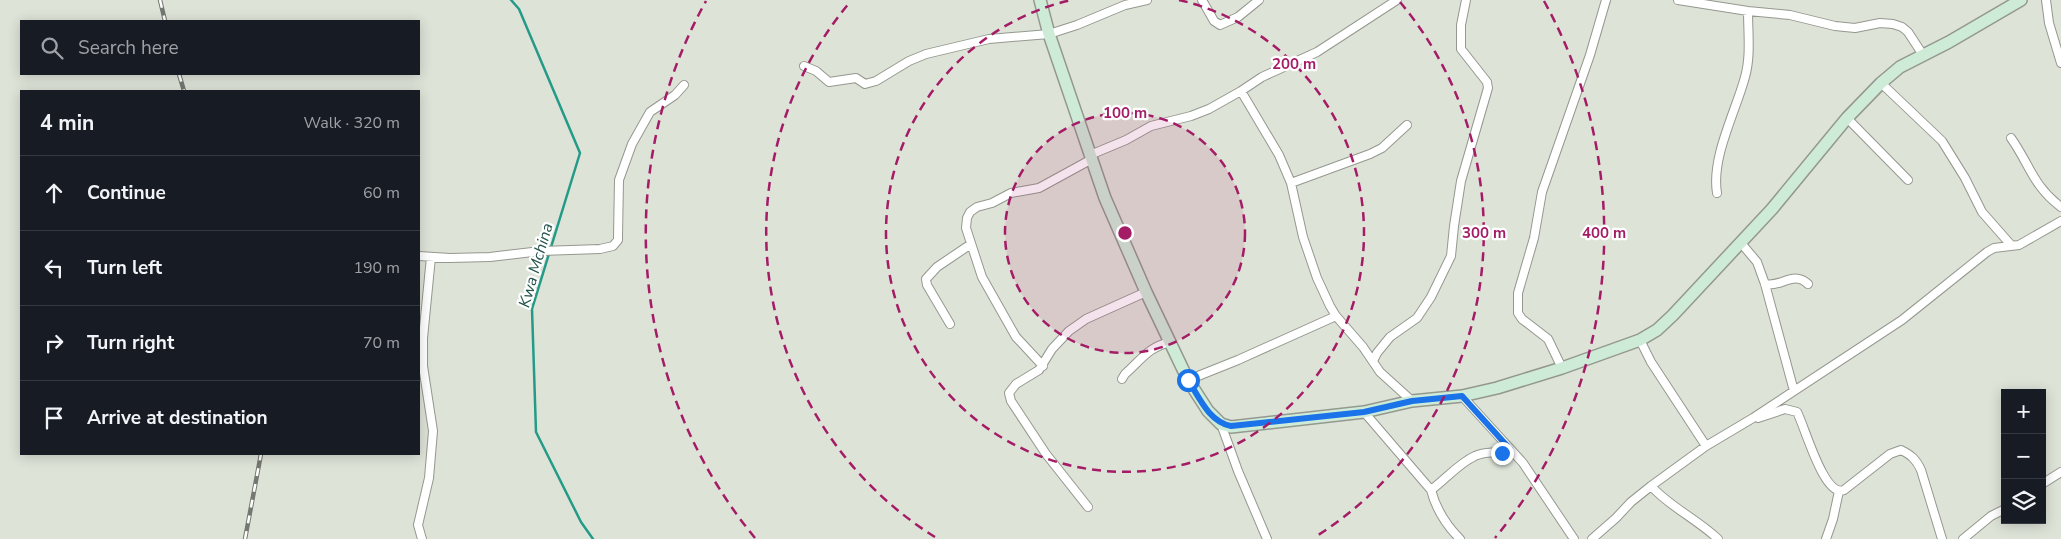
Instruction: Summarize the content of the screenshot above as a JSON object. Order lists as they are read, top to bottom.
{
  "water": ["Kwa Mchina"],
  "page": {
    "search": "Search here",
    "heading": ["4 min", "Walk · 320 m"],
    "list": [
      ["Continue", "60 m"],
      ["Turn left", "190 m"],
      ["Turn right", "70 m"],
      "Arrive at destination"
    ],
    "map_buttons": ["+", "−"]
  },
  "rings": [
    "200 m",
    "100 m",
    "300 m",
    "400 m"
  ]
}
